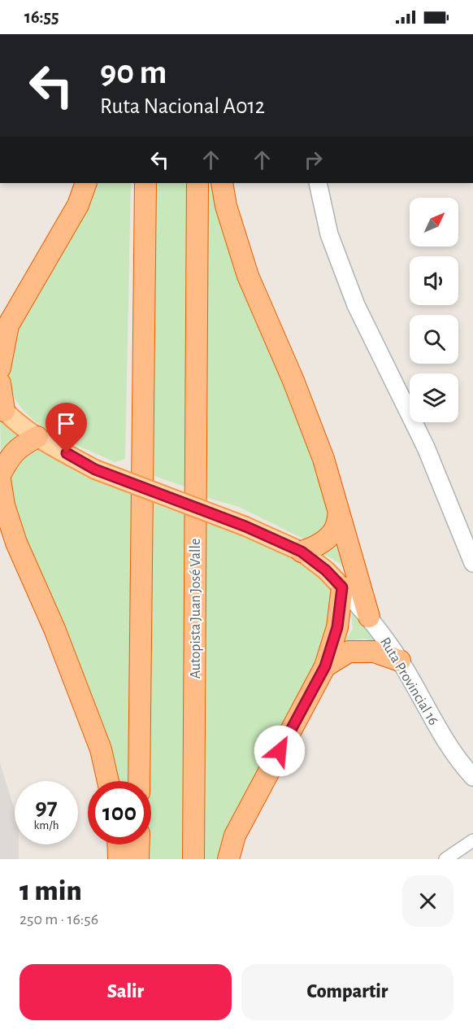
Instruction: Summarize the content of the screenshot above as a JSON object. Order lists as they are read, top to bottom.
{
  "streets": {
    "highway": ["Autopista Juan José Valle"],
    "main road": ["Ruta Provincial 16"]
  },
  "north": "top right",
  "page": {
    "status": "16:55",
    "turn": ["90 m", "Ruta Nacional A012"],
    "speed": "97 km/h",
    "limit": "100",
    "heading": ["1 min", "250 m · 16:56"],
    "buttons": ["Salir", "Compartir"]
  }
}
